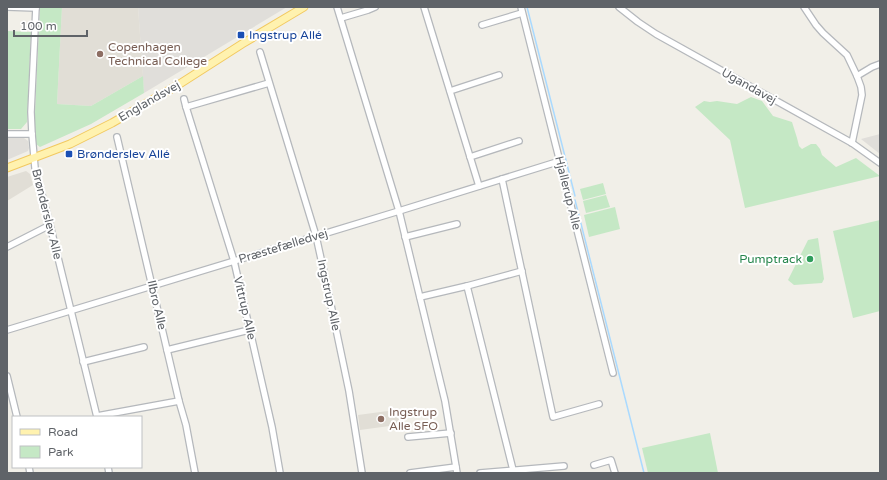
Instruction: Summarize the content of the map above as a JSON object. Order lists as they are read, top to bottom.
{
  "streets": {
    "main road": ["Englandsvej"],
    "street": [
      "Ugandavej",
      "Hjallerup Alle",
      "Brønderslev Alle",
      "Præstefælledvej",
      "Ingstrup Alle",
      "Ilbro Alle",
      "Vittrup Alle"
    ]
  },
  "crossings": [
    ["Englandsvej", "Brønderslev Alle"],
    ["Hjallerup Alle", "Præstefælledvej"],
    ["Brønderslev Alle", "Præstefælledvej"],
    ["Præstefælledvej", "Ingstrup Alle"],
    ["Præstefælledvej", "Ilbro Alle"],
    ["Præstefælledvej", "Vittrup Alle"]
  ],
  "places": {
    "transit": ["Ingstrup Allé", "Brønderslev Allé"],
    "other": ["Copenhagen Technical College", "Pumptrack", "Ingstrup Alle SFO"]
  },
  "legend": ["Road", "Park"],
  "scale_bar": "100 m"
}
